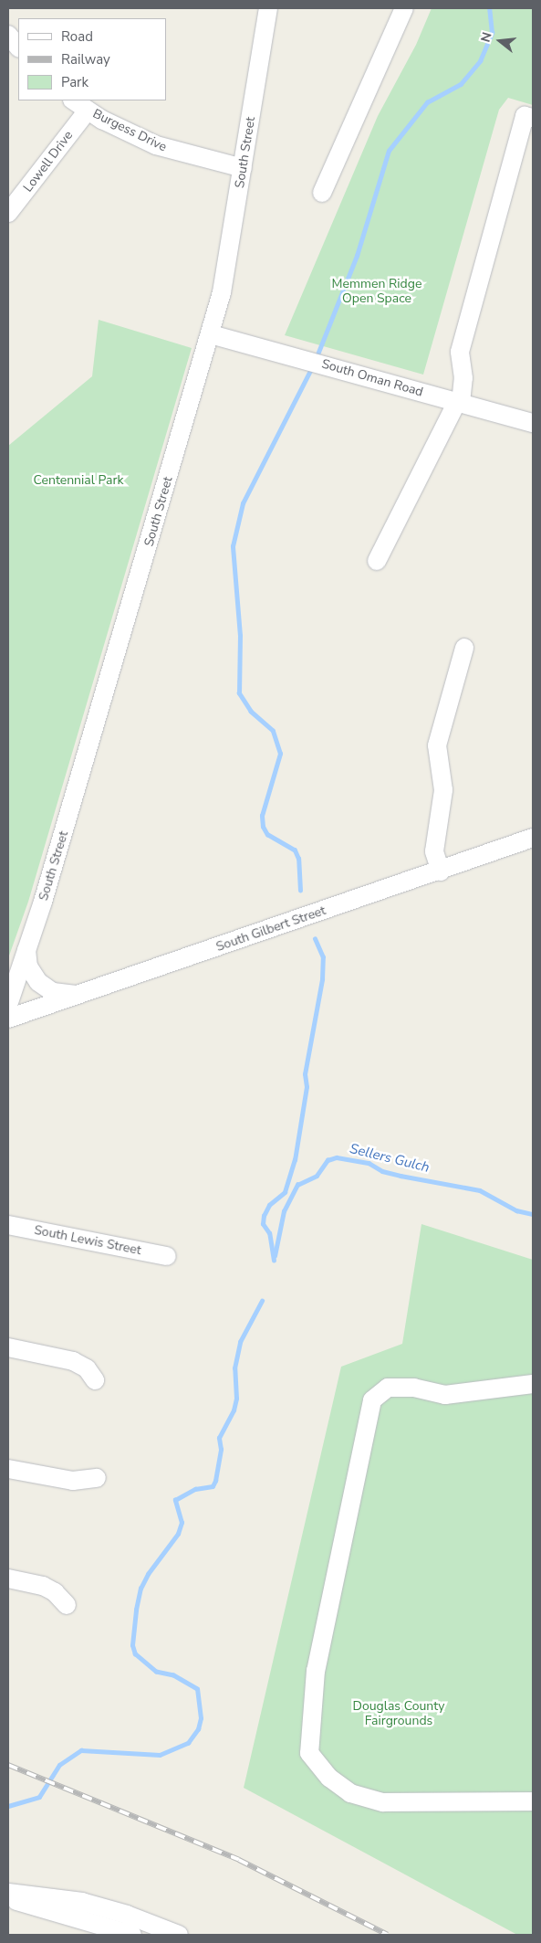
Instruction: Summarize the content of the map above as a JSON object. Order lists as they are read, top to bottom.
{
  "streets": {
    "street": [
      "Burgess Drive",
      "South Street",
      "Lowell Drive",
      "South Oman Road",
      "South Gilbert Street",
      "South Lewis Street"
    ]
  },
  "crossings": [
    ["Burgess Drive", "South Street"],
    ["Burgess Drive", "Lowell Drive"],
    ["South Street", "South Oman Road"]
  ],
  "water": ["Sellers Gulch"],
  "parks": ["Memmen Ridge Open Space", "Centennial Park", "Douglas County Fairgrounds"],
  "legend": ["Road", "Railway", "Park"],
  "north": "left"
}
